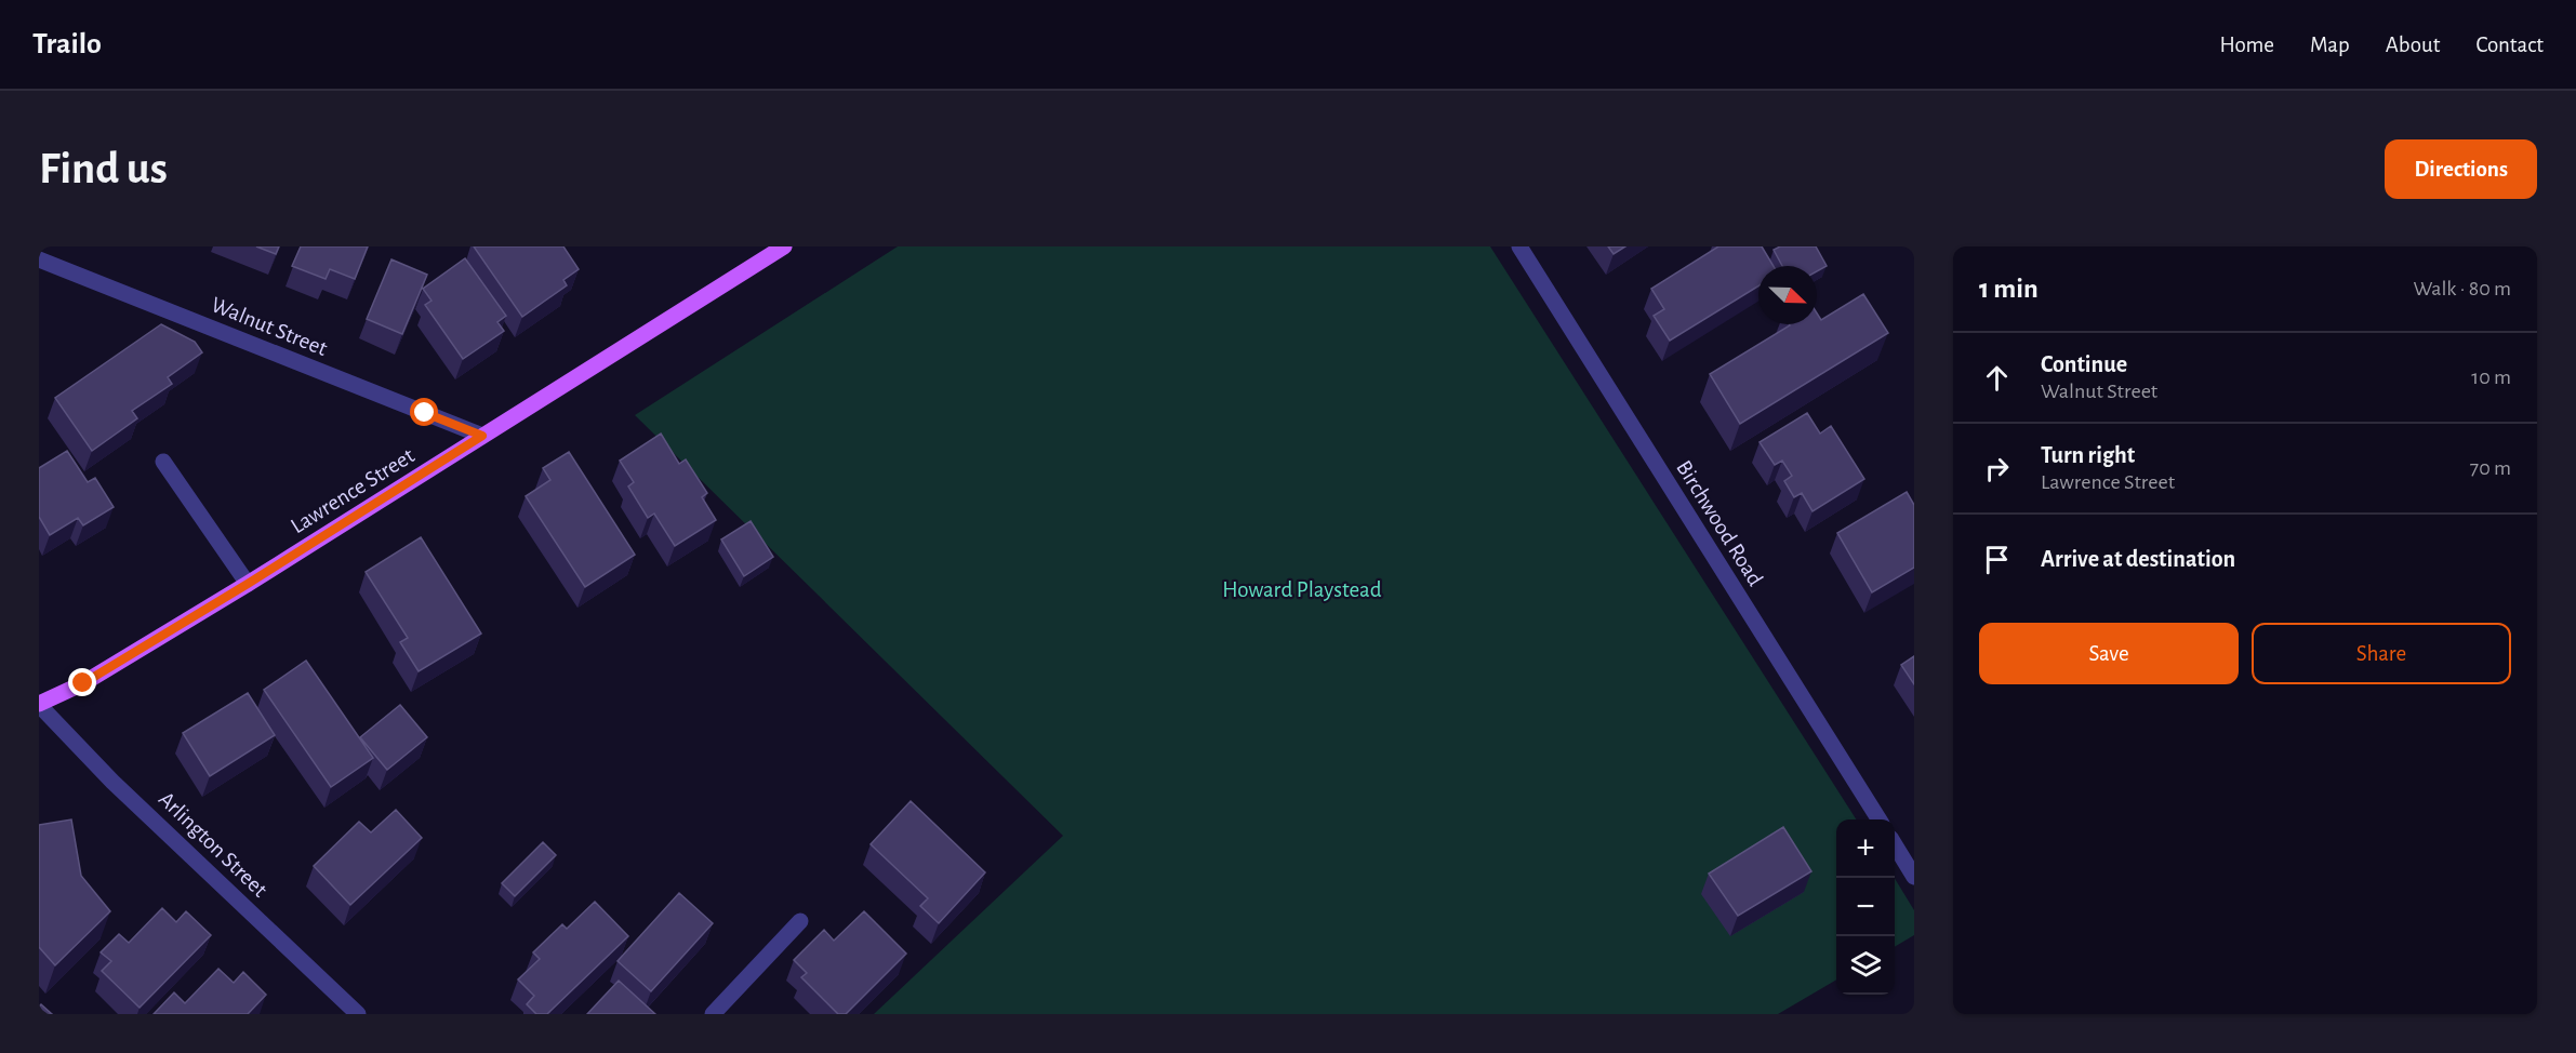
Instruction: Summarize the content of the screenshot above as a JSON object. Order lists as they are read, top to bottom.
{
  "streets": {
    "main road": ["Lawrence Street"],
    "street": ["Walnut Street", "Birchwood Road", "Arlington Street"]
  },
  "crossings": [
    ["Walnut Street", "Lawrence Street"],
    ["Lawrence Street", "Arlington Street"]
  ],
  "parks": ["Howard Playstead"],
  "north": "bottom right",
  "page": {
    "header": "Trailo",
    "nav": [
      "Home",
      "Map",
      "About",
      "Contact"
    ],
    "buttons": [
      "Directions",
      ["Save", "Share"]
    ],
    "title": "Find us",
    "heading": ["1 min", "Walk · 80 m"],
    "list": [
      ["Continue", "Walnut Street", "10 m"],
      ["Turn right", "Lawrence Street", "70 m"],
      "Arrive at destination"
    ],
    "map_buttons": ["+", "−"]
  }
}
